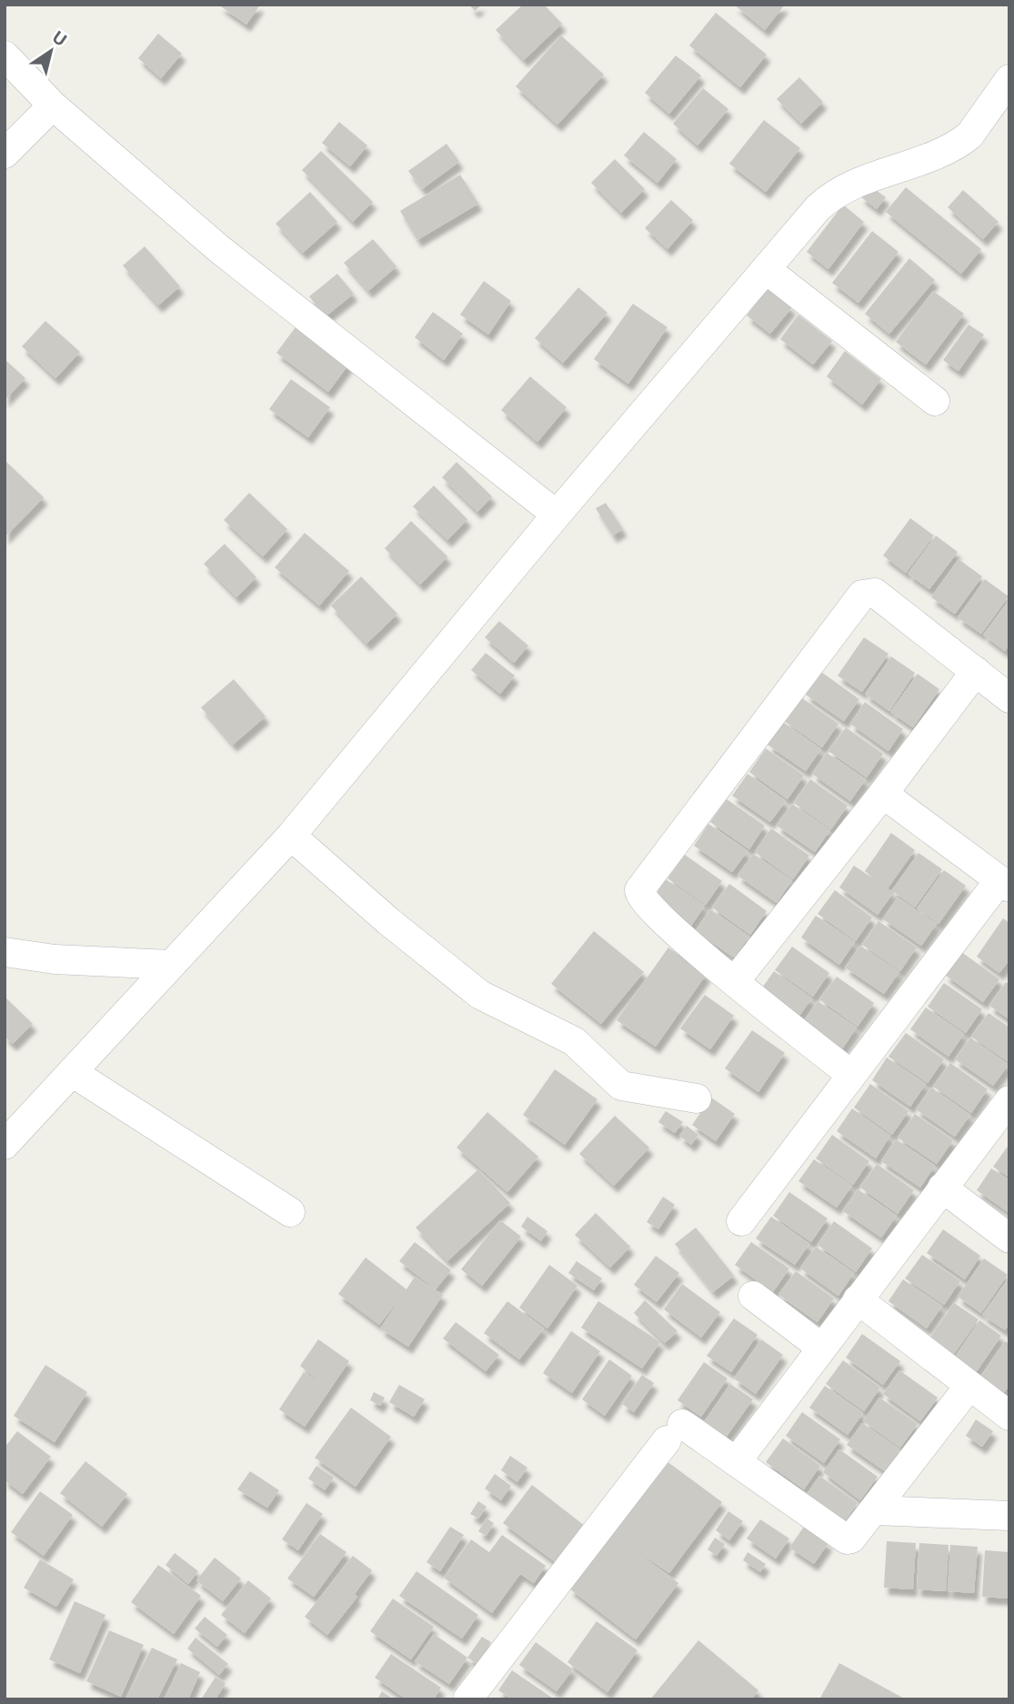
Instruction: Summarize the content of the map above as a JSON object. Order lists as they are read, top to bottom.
{
  "north": "top right"
}
